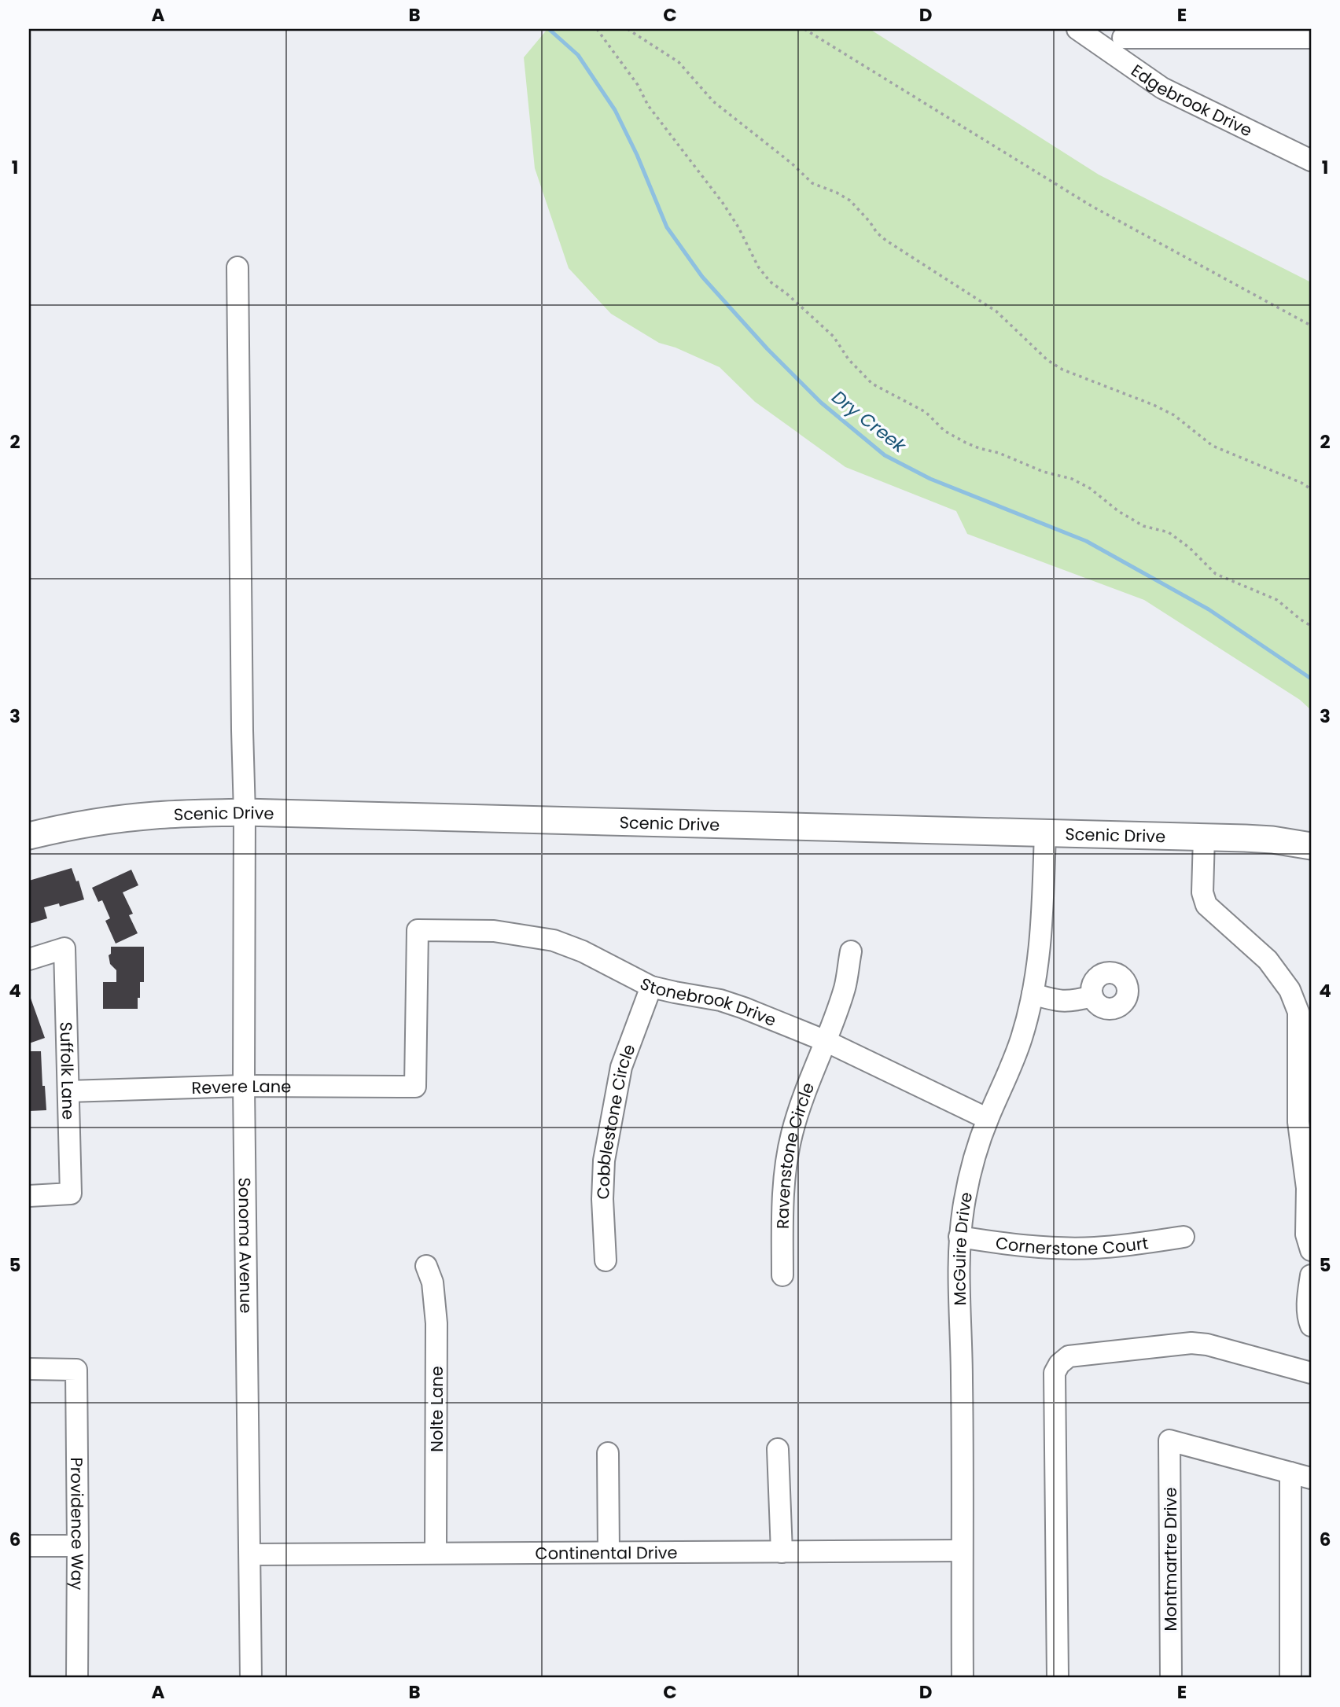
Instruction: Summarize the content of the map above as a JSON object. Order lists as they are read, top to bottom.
{
  "streets": {
    "main road": ["Scenic Drive"],
    "street": [
      "Edgebrook Drive",
      "Stonebrook Drive",
      "Suffolk Lane",
      "Revere Lane",
      "Cobblestone Circle",
      "Ravenstone Circle",
      "Cornerstone Court",
      "Sonoma Avenue",
      "McGuire Drive",
      "Nolte Lane",
      "Providence Way",
      "Continental Drive",
      "Montmartre Drive"
    ]
  },
  "crossings": [
    ["Scenic Drive", "Sonoma Avenue"],
    ["Scenic Drive", "McGuire Drive"],
    ["Stonebrook Drive", "Revere Lane"],
    ["Stonebrook Drive", "Cobblestone Circle"],
    ["Stonebrook Drive", "Ravenstone Circle"],
    ["Stonebrook Drive", "McGuire Drive"],
    ["Suffolk Lane", "Revere Lane"],
    ["Revere Lane", "Sonoma Avenue"],
    ["Cornerstone Court", "McGuire Drive"],
    ["Sonoma Avenue", "Continental Drive"],
    ["McGuire Drive", "Continental Drive"],
    ["Nolte Lane", "Continental Drive"]
  ],
  "water": ["Dry Creek"],
  "grid": {
    "columns": [
      "A",
      "B",
      "C",
      "D",
      "E"
    ],
    "rows": [
      "1",
      "2",
      "3",
      "4",
      "5",
      "6"
    ]
  }
}
